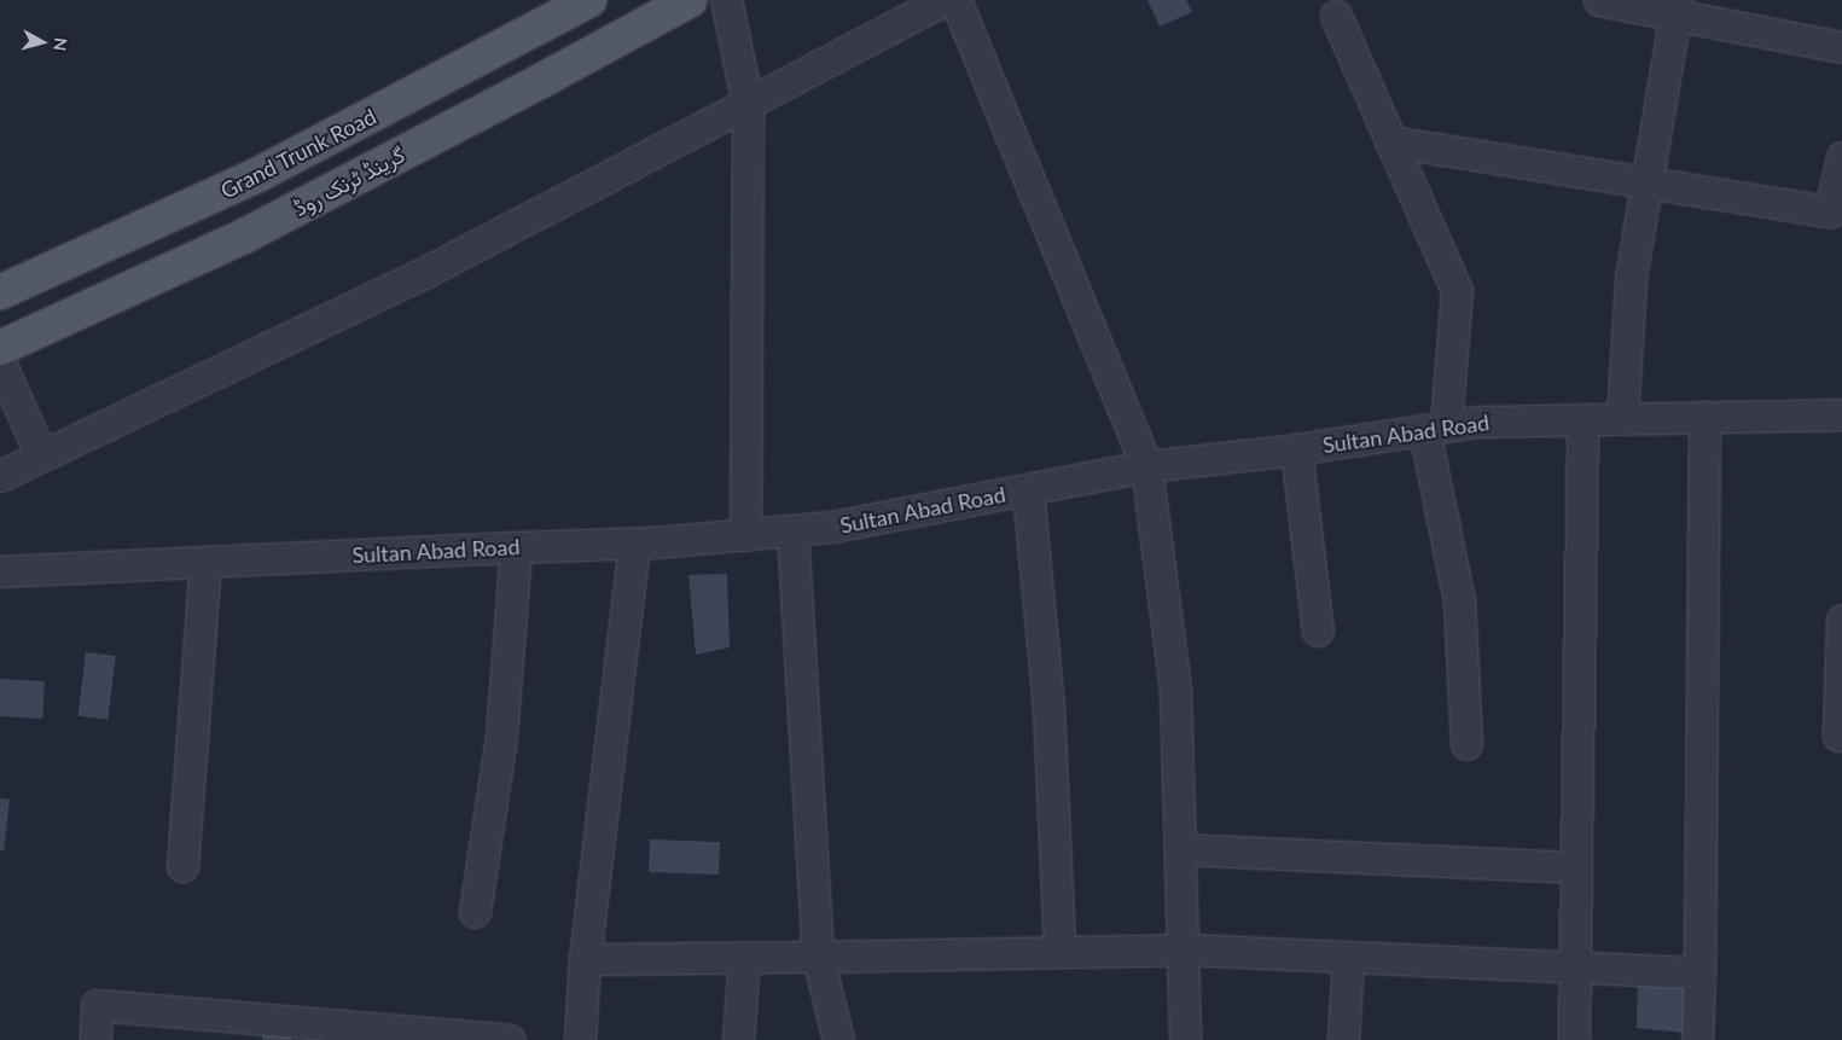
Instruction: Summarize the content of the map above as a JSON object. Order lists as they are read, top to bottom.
{
  "streets": {
    "main road": ["Grand Trunk Road", "گرینڈ ٹرنک روڈ"],
    "street": ["Sultan Abad Road"]
  },
  "north": "right"
}
